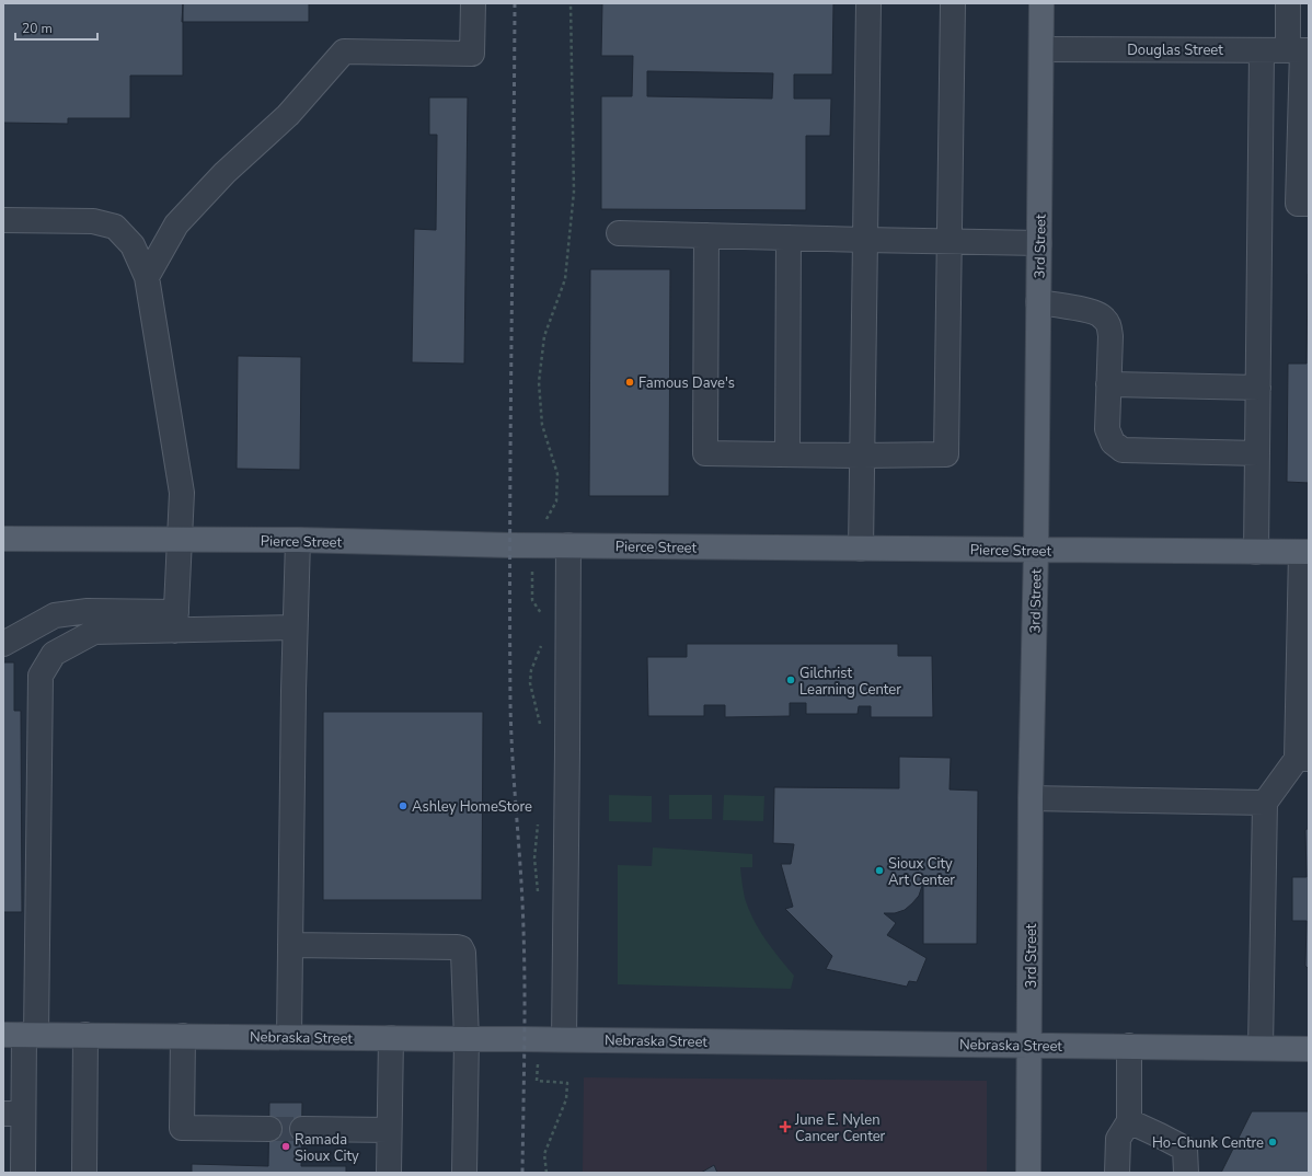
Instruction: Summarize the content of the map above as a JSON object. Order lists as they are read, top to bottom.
{
  "streets": {
    "main road": ["3rd Street", "Pierce Street", "Nebraska Street"],
    "street": ["Douglas Street"]
  },
  "crossings": [
    ["Douglas Street", "3rd Street"],
    ["3rd Street", "Pierce Street"],
    ["3rd Street", "Nebraska Street"]
  ],
  "places": {
    "other": [
      "Famous Dave's",
      "Gilchrist Learning Center",
      "Ashley HomeStore",
      "Sioux City Art Center",
      "Ho-Chunk Centre",
      "Ramada Sioux City"
    ],
    "health": ["June E. Nylen Cancer Center"]
  },
  "scale_bar": "20 m"
}
